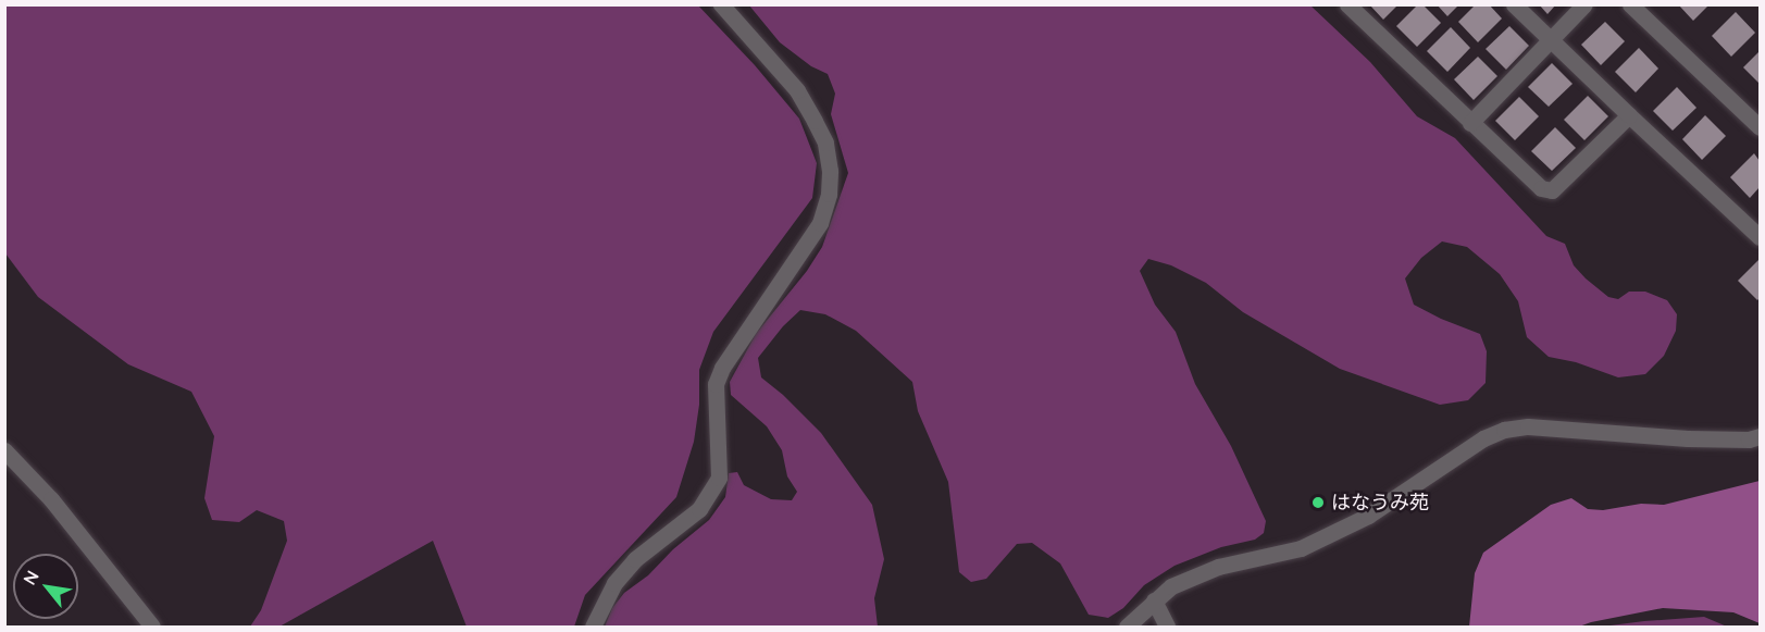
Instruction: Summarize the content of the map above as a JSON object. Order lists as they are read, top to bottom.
{
  "places": ["はなうみ苑"],
  "north": "top left"
}
